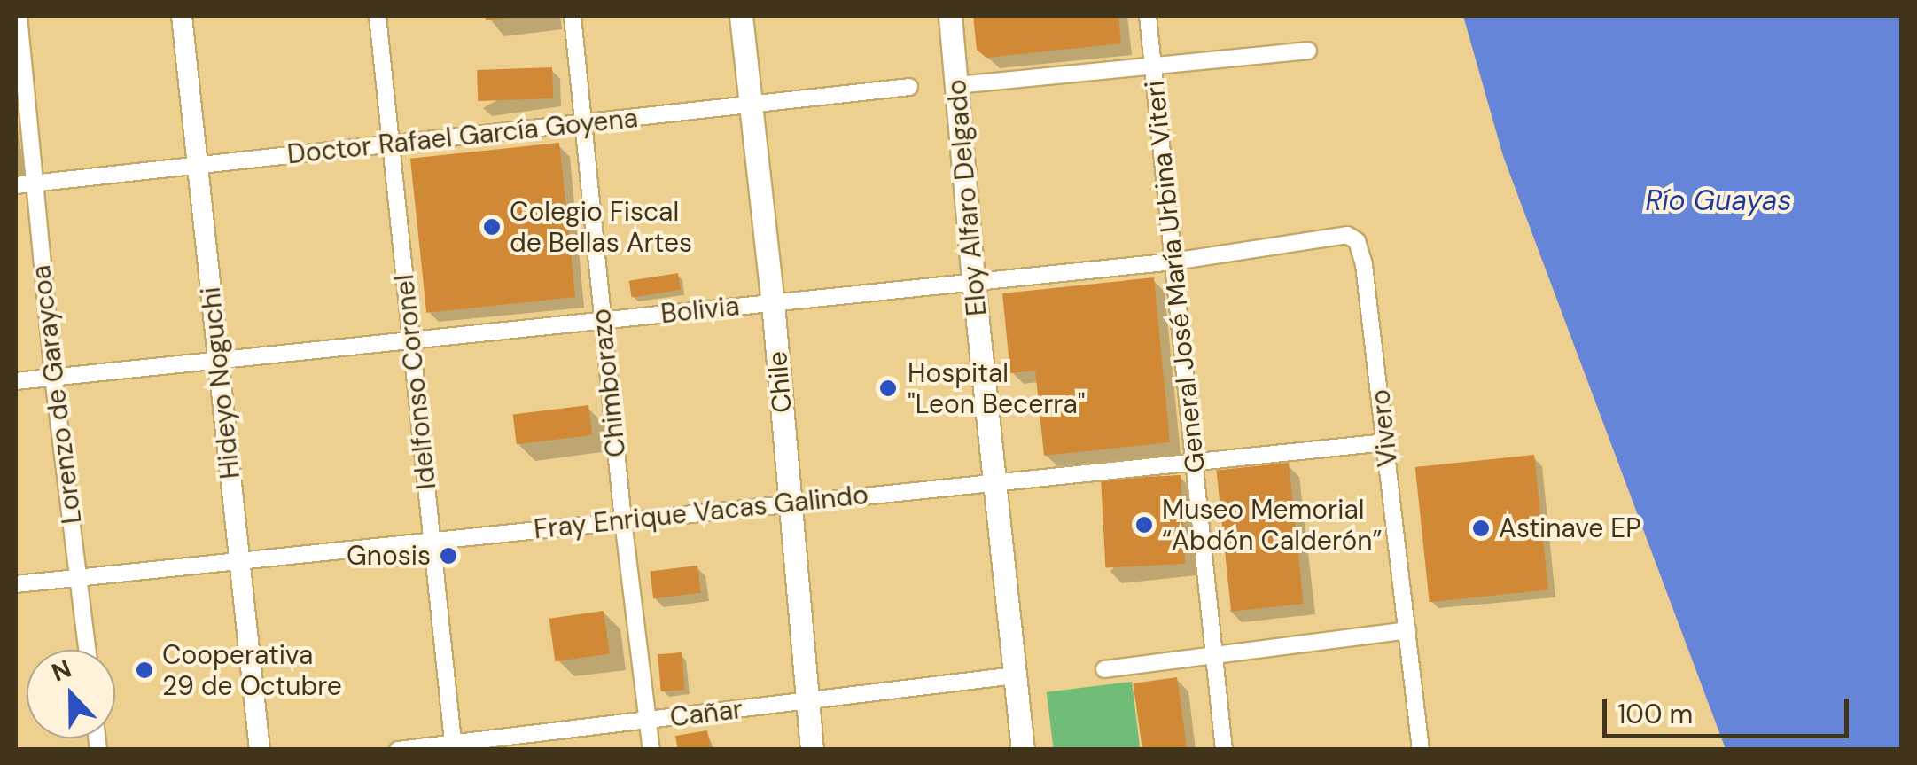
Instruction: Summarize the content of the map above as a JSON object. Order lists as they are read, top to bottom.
{
  "streets": {
    "main road": ["Eloy Alfaro Delgado", "Chile"],
    "street": [
      "Doctor Rafael García Goyena",
      "General José María Urbina Viteri",
      "Bolivia",
      "Idelfonso Coronel",
      "Hideyo Noguchi",
      "Chimborazo",
      "Lorenzo de Garaycoa",
      "Vivero",
      "Fray Enrique Vacas Galindo",
      "Cañar"
    ]
  },
  "crossings": [
    ["Doctor Rafael García Goyena", "Idelfonso Coronel"],
    ["Doctor Rafael García Goyena", "Chile"],
    ["Doctor Rafael García Goyena", "Hideyo Noguchi"],
    ["Doctor Rafael García Goyena", "Chimborazo"],
    ["Doctor Rafael García Goyena", "Lorenzo de Garaycoa"],
    ["Eloy Alfaro Delgado", "Bolivia"],
    ["Eloy Alfaro Delgado", "Fray Enrique Vacas Galindo"],
    ["Eloy Alfaro Delgado", "Cañar"],
    ["General José María Urbina Viteri", "Bolivia"],
    ["General José María Urbina Viteri", "Fray Enrique Vacas Galindo"],
    ["Bolivia", "Idelfonso Coronel"],
    ["Bolivia", "Chile"],
    ["Bolivia", "Hideyo Noguchi"],
    ["Bolivia", "Chimborazo"],
    ["Bolivia", "Lorenzo de Garaycoa"],
    ["Bolivia", "Vivero"],
    ["Idelfonso Coronel", "Fray Enrique Vacas Galindo"],
    ["Idelfonso Coronel", "Cañar"],
    ["Chile", "Fray Enrique Vacas Galindo"],
    ["Chile", "Cañar"],
    ["Hideyo Noguchi", "Fray Enrique Vacas Galindo"],
    ["Chimborazo", "Fray Enrique Vacas Galindo"],
    ["Chimborazo", "Cañar"],
    ["Lorenzo de Garaycoa", "Fray Enrique Vacas Galindo"],
    ["Vivero", "Fray Enrique Vacas Galindo"]
  ],
  "water": ["Río Guayas"],
  "places": [
    "Colegio Fiscal de Bellas Artes",
    "Hospital \"Leon Becerra\"",
    "Museo Memorial “Abdón Calderón”",
    "Astinave EP",
    "Gnosis",
    "Cooperativa 29 de Octubre"
  ],
  "scale_bar": "100 m",
  "north": "top"
}
